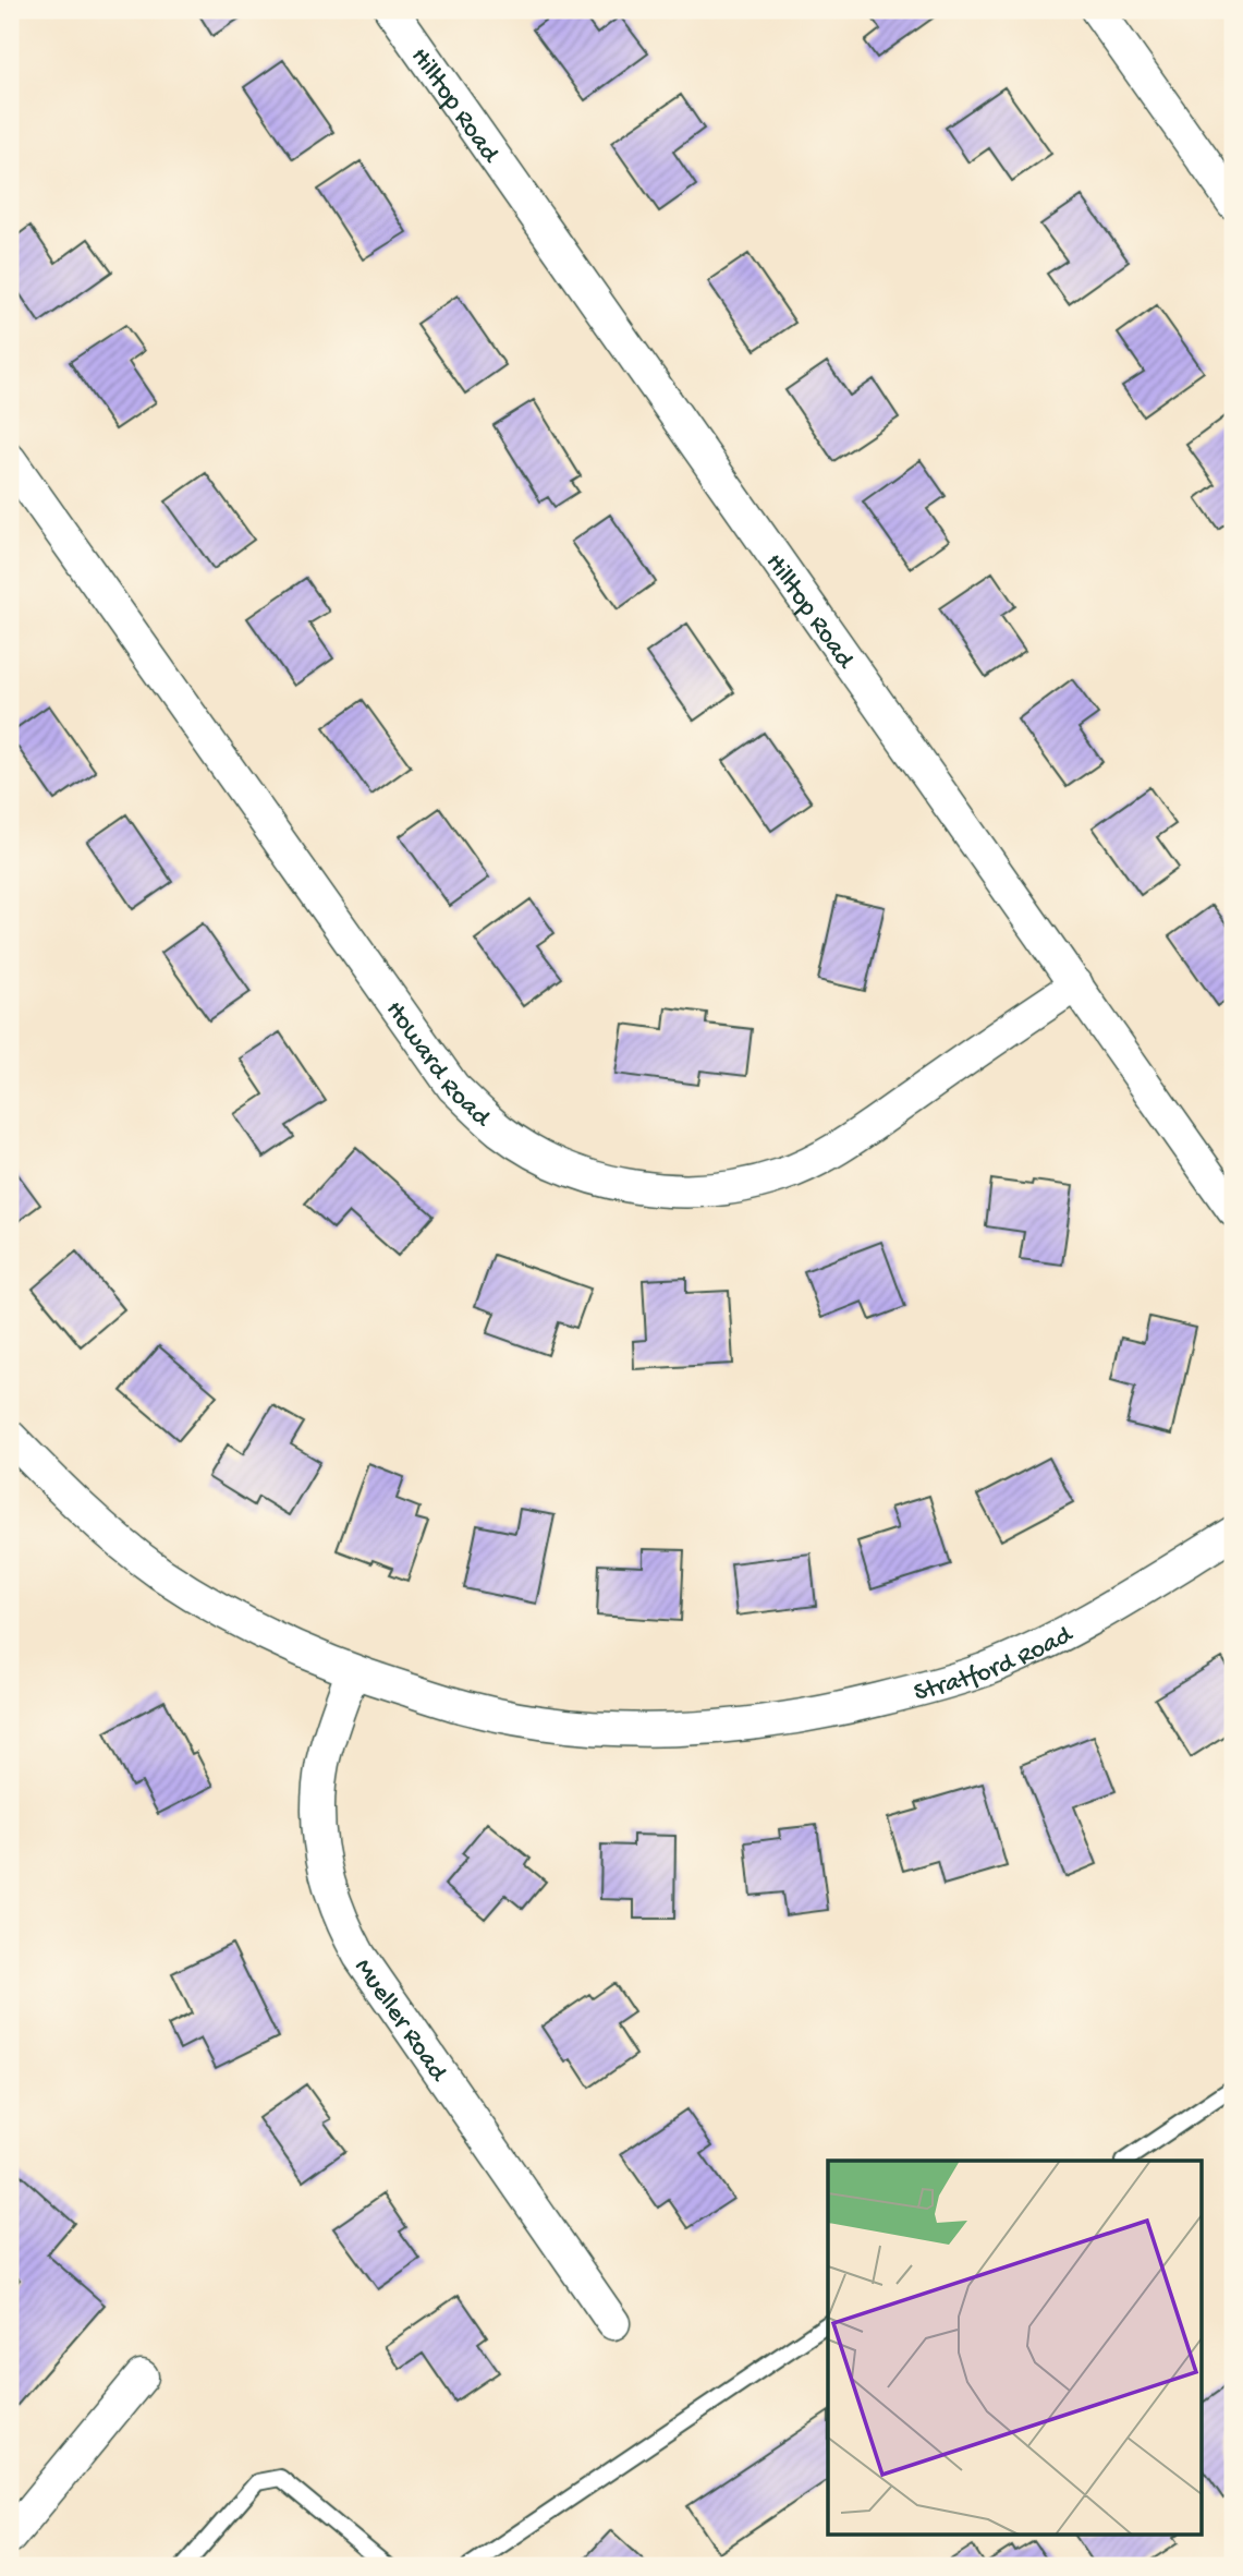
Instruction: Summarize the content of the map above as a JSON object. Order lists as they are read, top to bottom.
{
  "streets": {
    "street": [
      "Hilltop Road",
      "Howard Road",
      "Stratford Road",
      "Mueller Road"
    ]
  },
  "crossings": [
    ["Hilltop Road", "Howard Road"],
    ["Stratford Road", "Mueller Road"]
  ]
}
